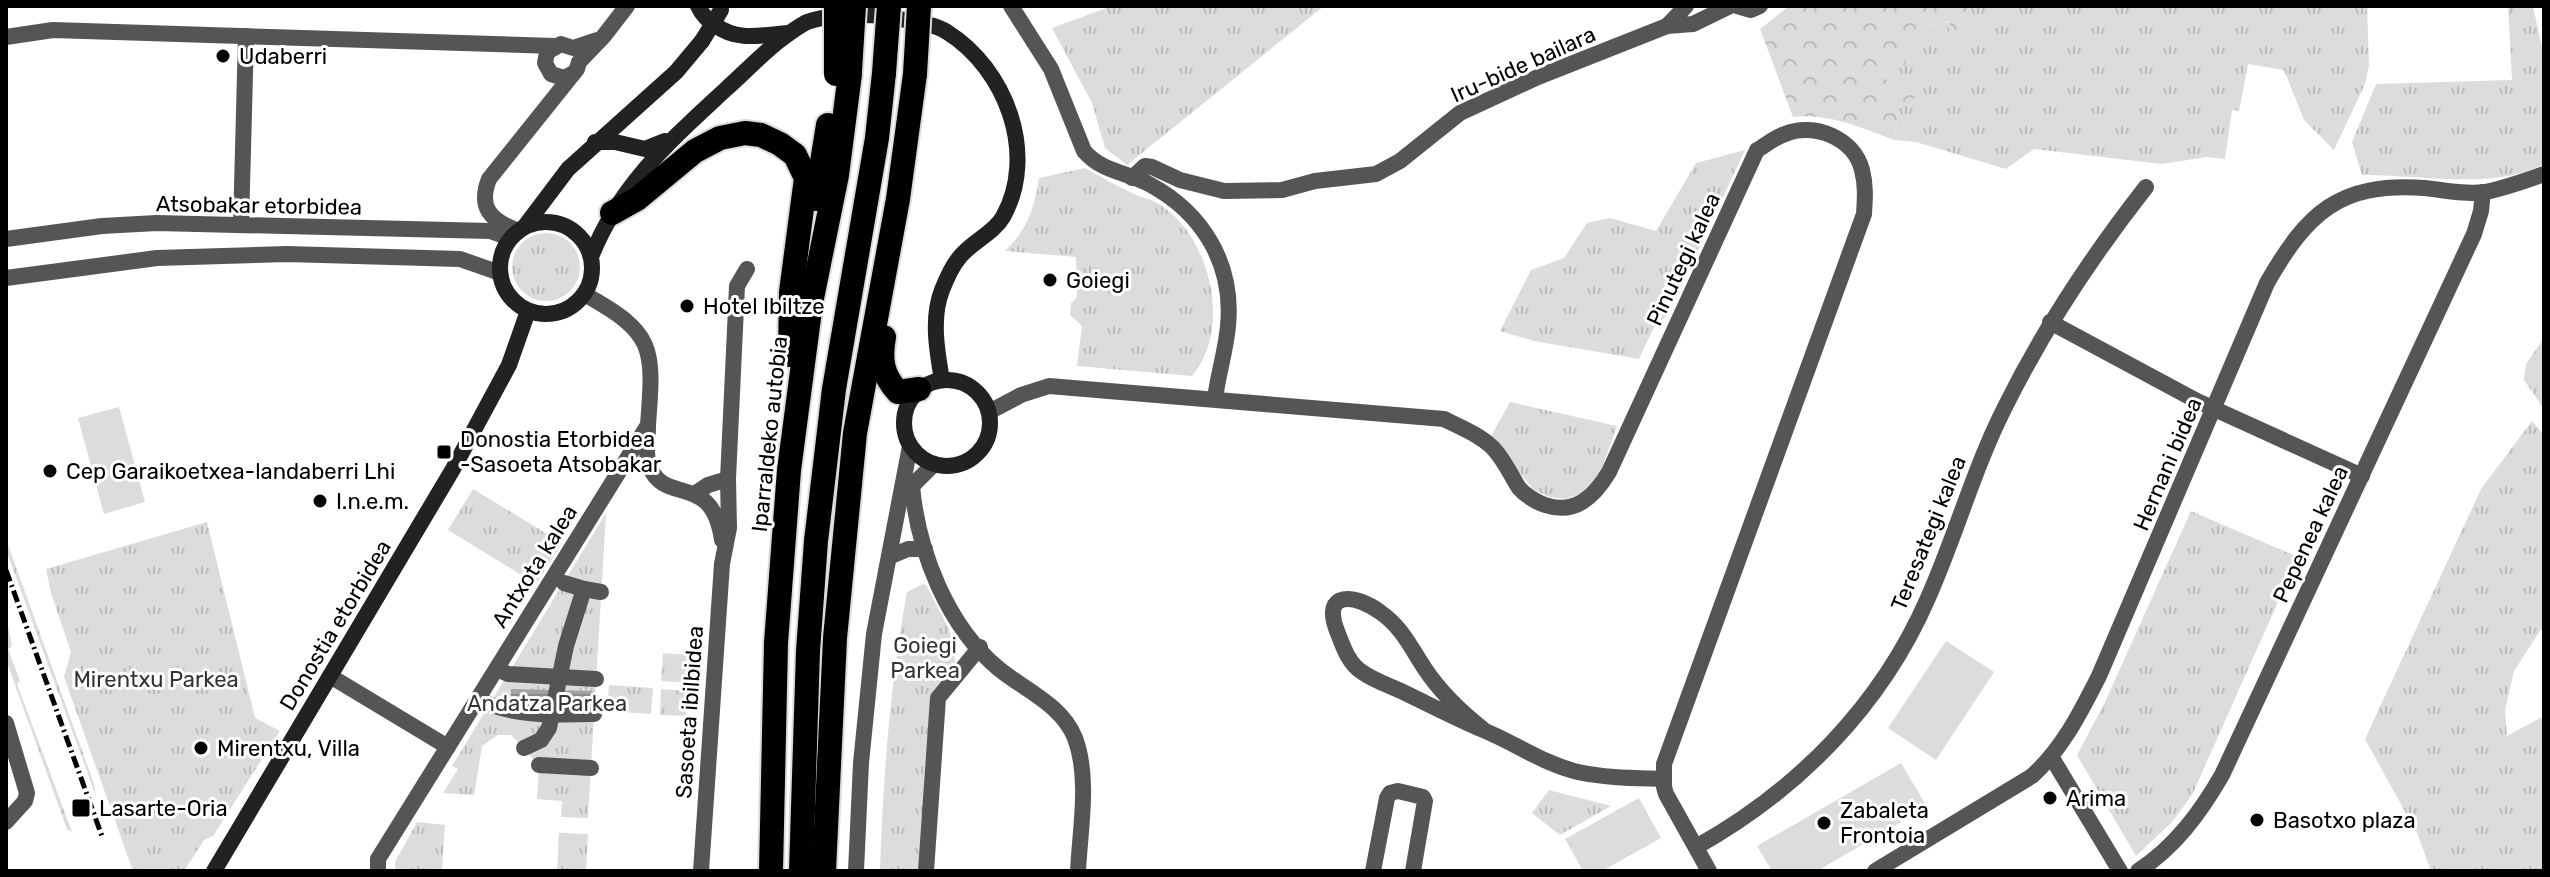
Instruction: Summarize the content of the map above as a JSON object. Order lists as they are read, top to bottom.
{
  "streets": {
    "highway": ["Iparraldeko autobia"],
    "main road": ["Donostia etorbidea"],
    "street": [
      "Iru-bide bailara",
      "Atsobakar etorbidea",
      "Pinutegi kalea",
      "Hernani bidea",
      "Teresategi kalea",
      "Pepenea kalea",
      "Antxota kalea",
      "Sasoeta ibilbidea"
    ]
  },
  "crossings": [
    ["Atsobakar etorbidea", "Antxota kalea"],
    ["Atsobakar etorbidea", "Donostia etorbidea"],
    ["Hernani bidea", "Pepenea kalea"],
    ["Antxota kalea", "Donostia etorbidea"]
  ],
  "parks": ["Goiegi Parkea", "Mirentxu Parkea", "Andatza Parkea"],
  "places": {
    "other": [
      "Udaberri",
      "Goiegi",
      "Hotel Ibiltze",
      "Cep Garaikoetxea-landaberri Lhi",
      "I.n.e.m.",
      "Mirentxu, Villa",
      "Arima",
      "Basotxo plaza",
      "Zabaleta Frontoia"
    ],
    "transit": ["Donostia Etorbidea -Sasoeta Atsobakar", "Lasarte-Oria"]
  }
}
